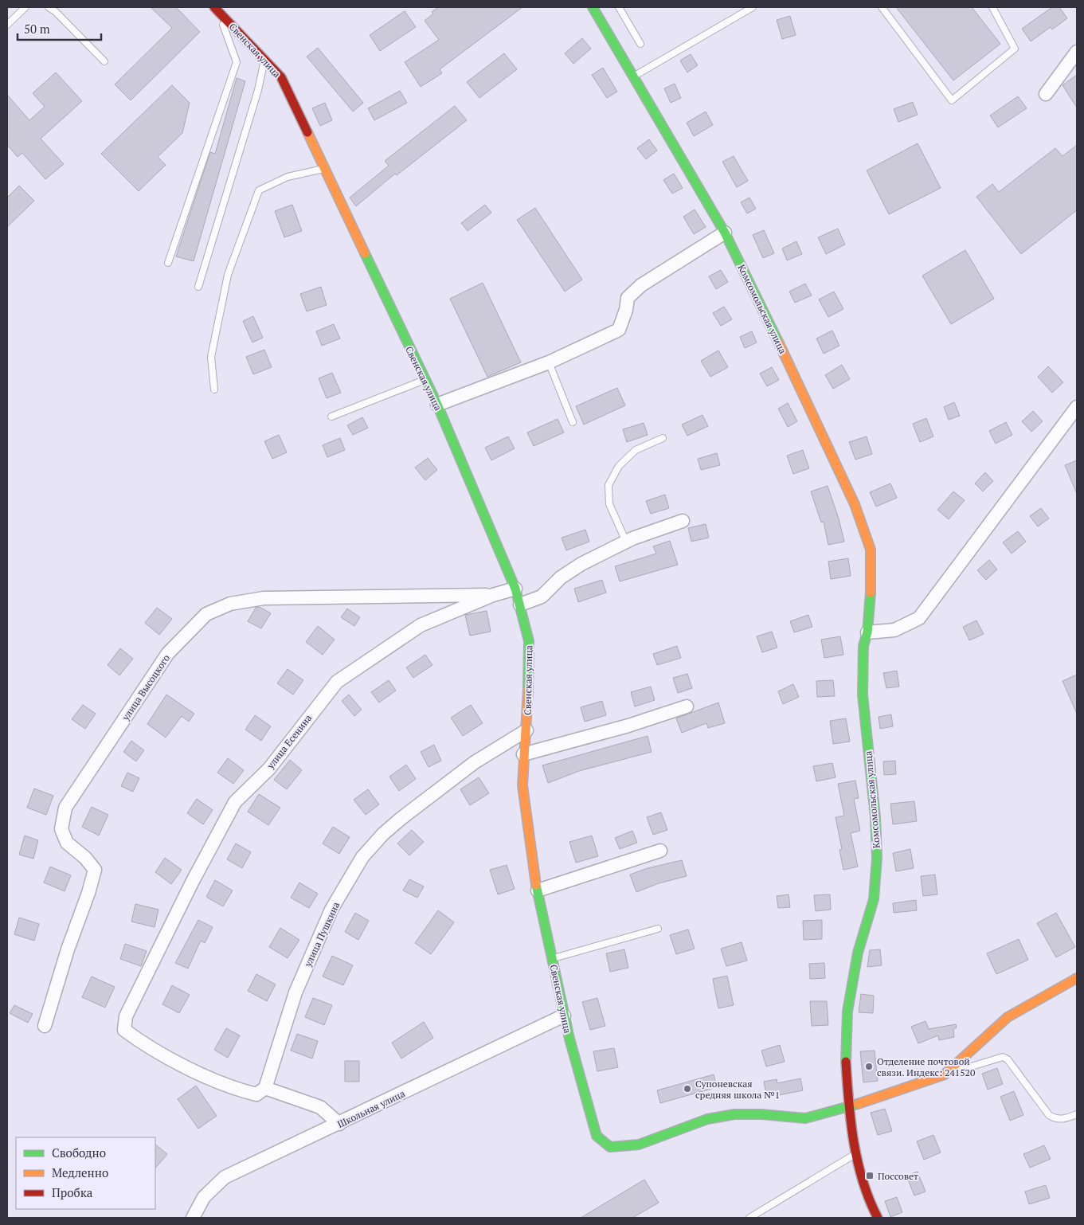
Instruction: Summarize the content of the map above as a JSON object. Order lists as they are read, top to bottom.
{
  "streets": {
    "street": [
      "Свенская улица",
      "Комсомольская улица",
      "улица Высоцкого",
      "улица Есенина",
      "улица Пушкина",
      "Школьная улица"
    ]
  },
  "crossings": [
    ["Свенская улица", "Комсомольская улица"],
    ["Свенская улица", "улица Есенина"],
    ["Свенская улица", "улица Пушкина"],
    ["Свенская улица", "Школьная улица"],
    ["улица Высоцкого", "улица Есенина"],
    ["улица Есенина", "улица Пушкина"]
  ],
  "places": {
    "other": ["Отделение почтовой связи. Индекс: 241520", "Супоневская средняя школа №1"],
    "transit": ["Поссовет"]
  },
  "legend": ["Свободно", "Медленно", "Пробка"],
  "scale_bar": "50 m"
}
